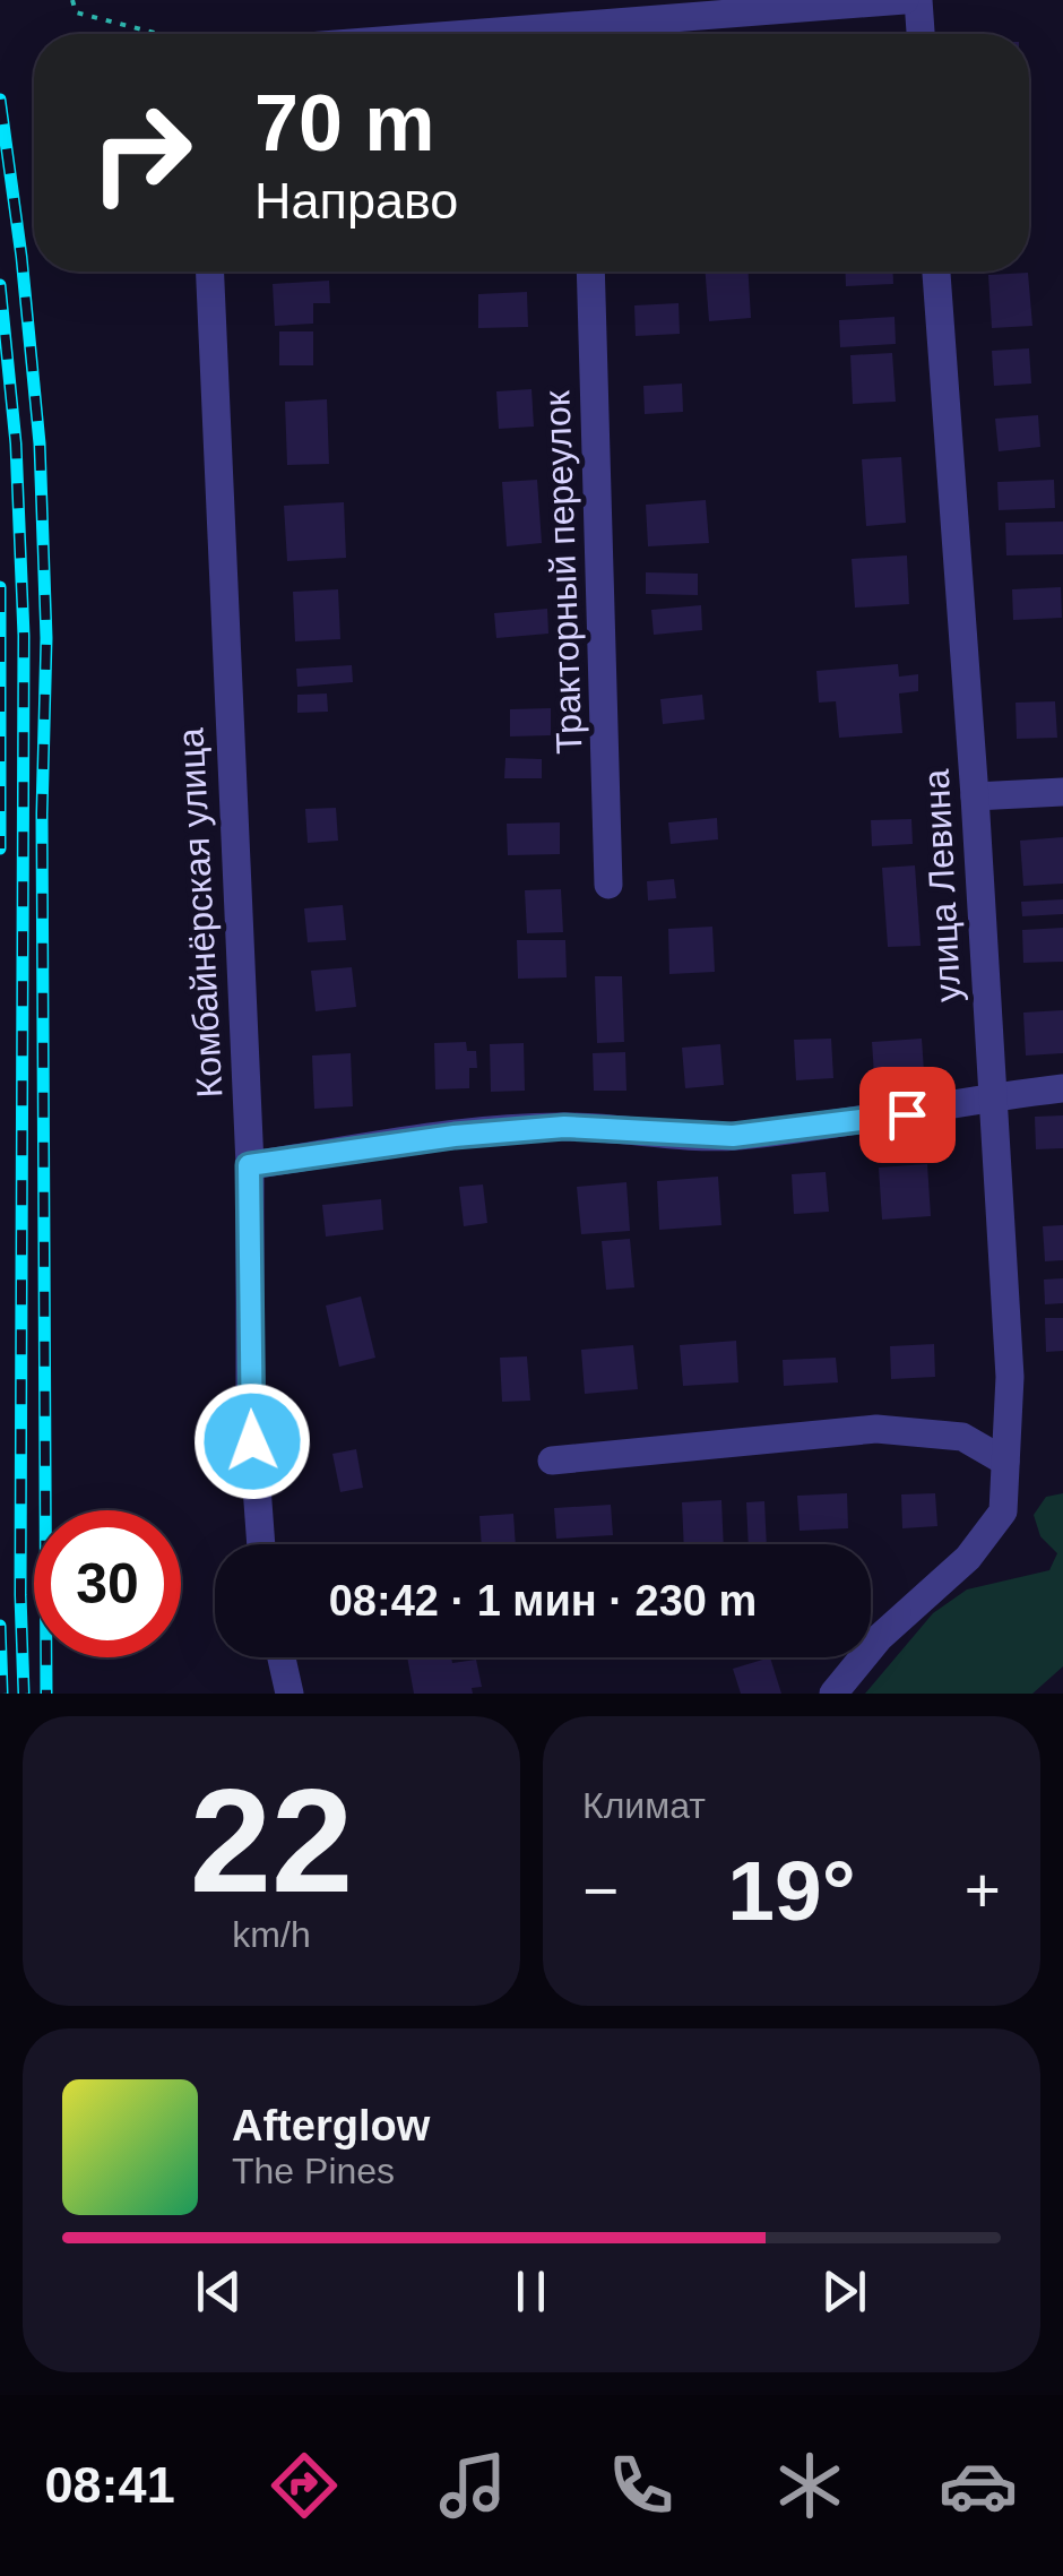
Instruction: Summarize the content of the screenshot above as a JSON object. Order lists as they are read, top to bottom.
{
  "streets": {
    "street": ["Тракторный переулок", "улица Левина", "Комбайнёрская улица"]
  },
  "page": {
    "turn": ["70 m", "Направо"],
    "limit": "30",
    "trip": "08:42 · 1 мин · 230 m",
    "tile": [
      ["22", "km/h"],
      "Климат"
    ],
    "heat": ["−", "19°", "+"],
    "song": ["Afterglow", "The Pines"],
    "tabs": "08:41"
  }
}
